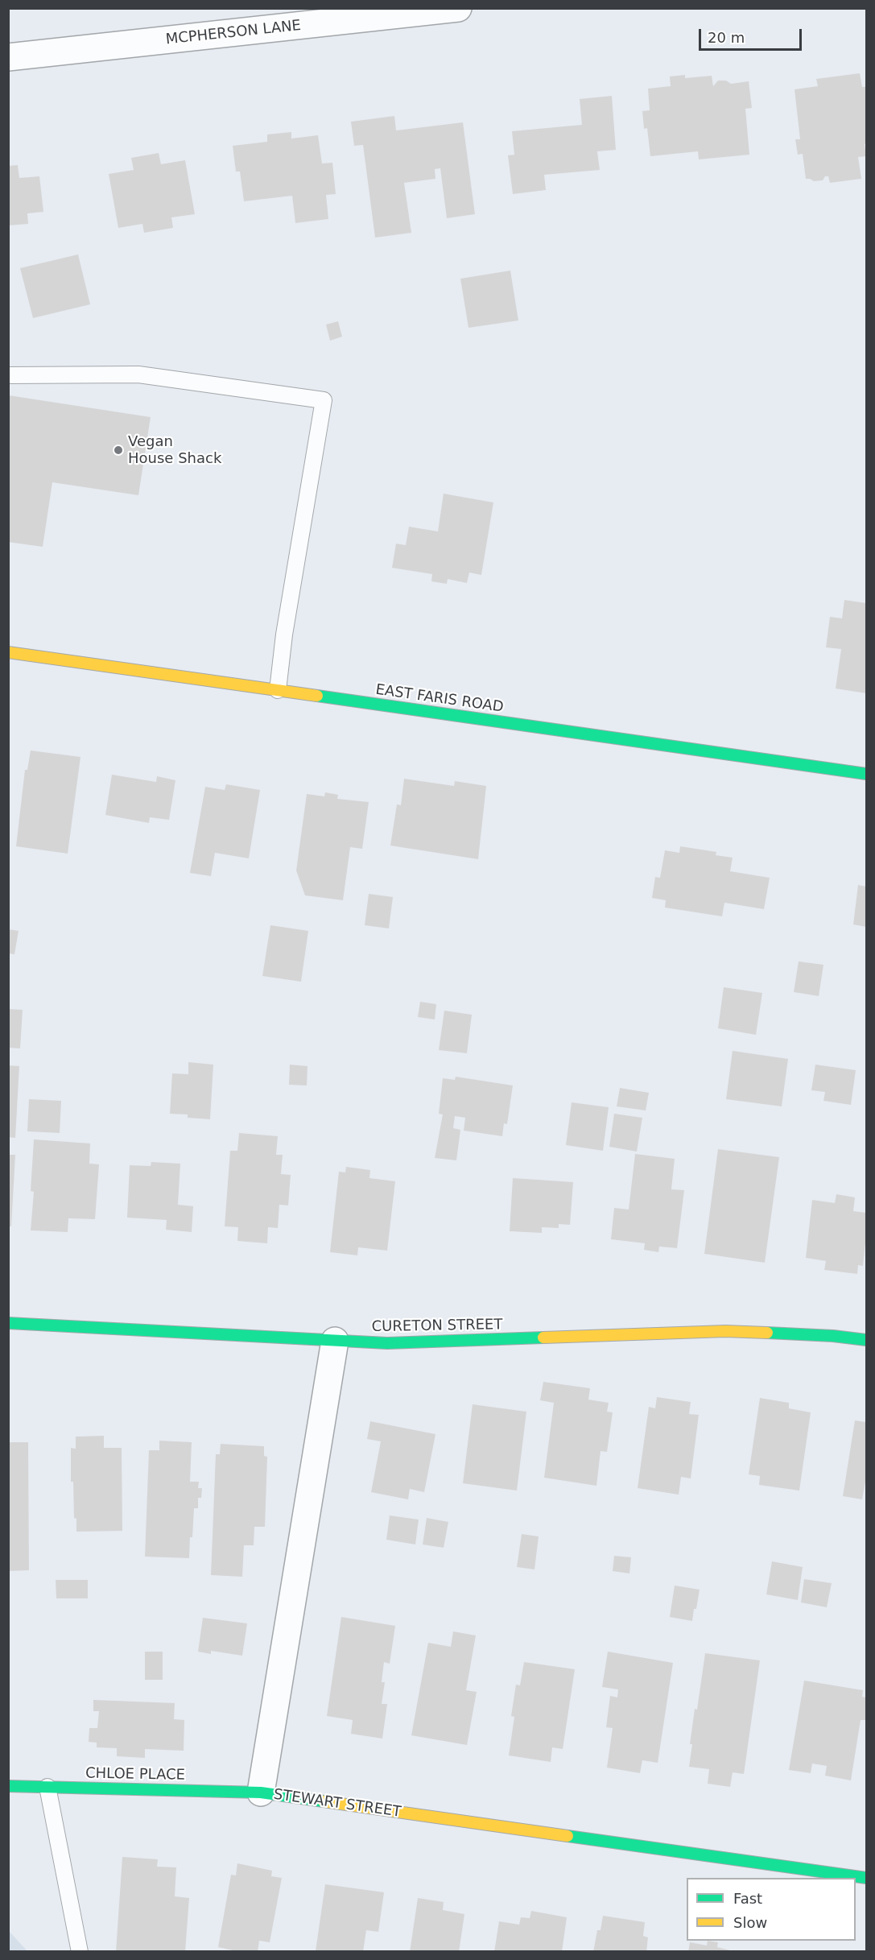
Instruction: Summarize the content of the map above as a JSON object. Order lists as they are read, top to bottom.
{
  "streets": {
    "street": [
      "MCPHERSON LANE",
      "EAST FARIS ROAD",
      "CURETON STREET",
      "CHLOE PLACE",
      "STEWART STREET"
    ]
  },
  "crossings": [
    ["CURETON STREET", "STEWART STREET"],
    ["CHLOE PLACE", "STEWART STREET"]
  ],
  "places": ["Vegan House Shack"],
  "legend": ["Fast", "Slow"],
  "scale_bar": "20 m"
}
